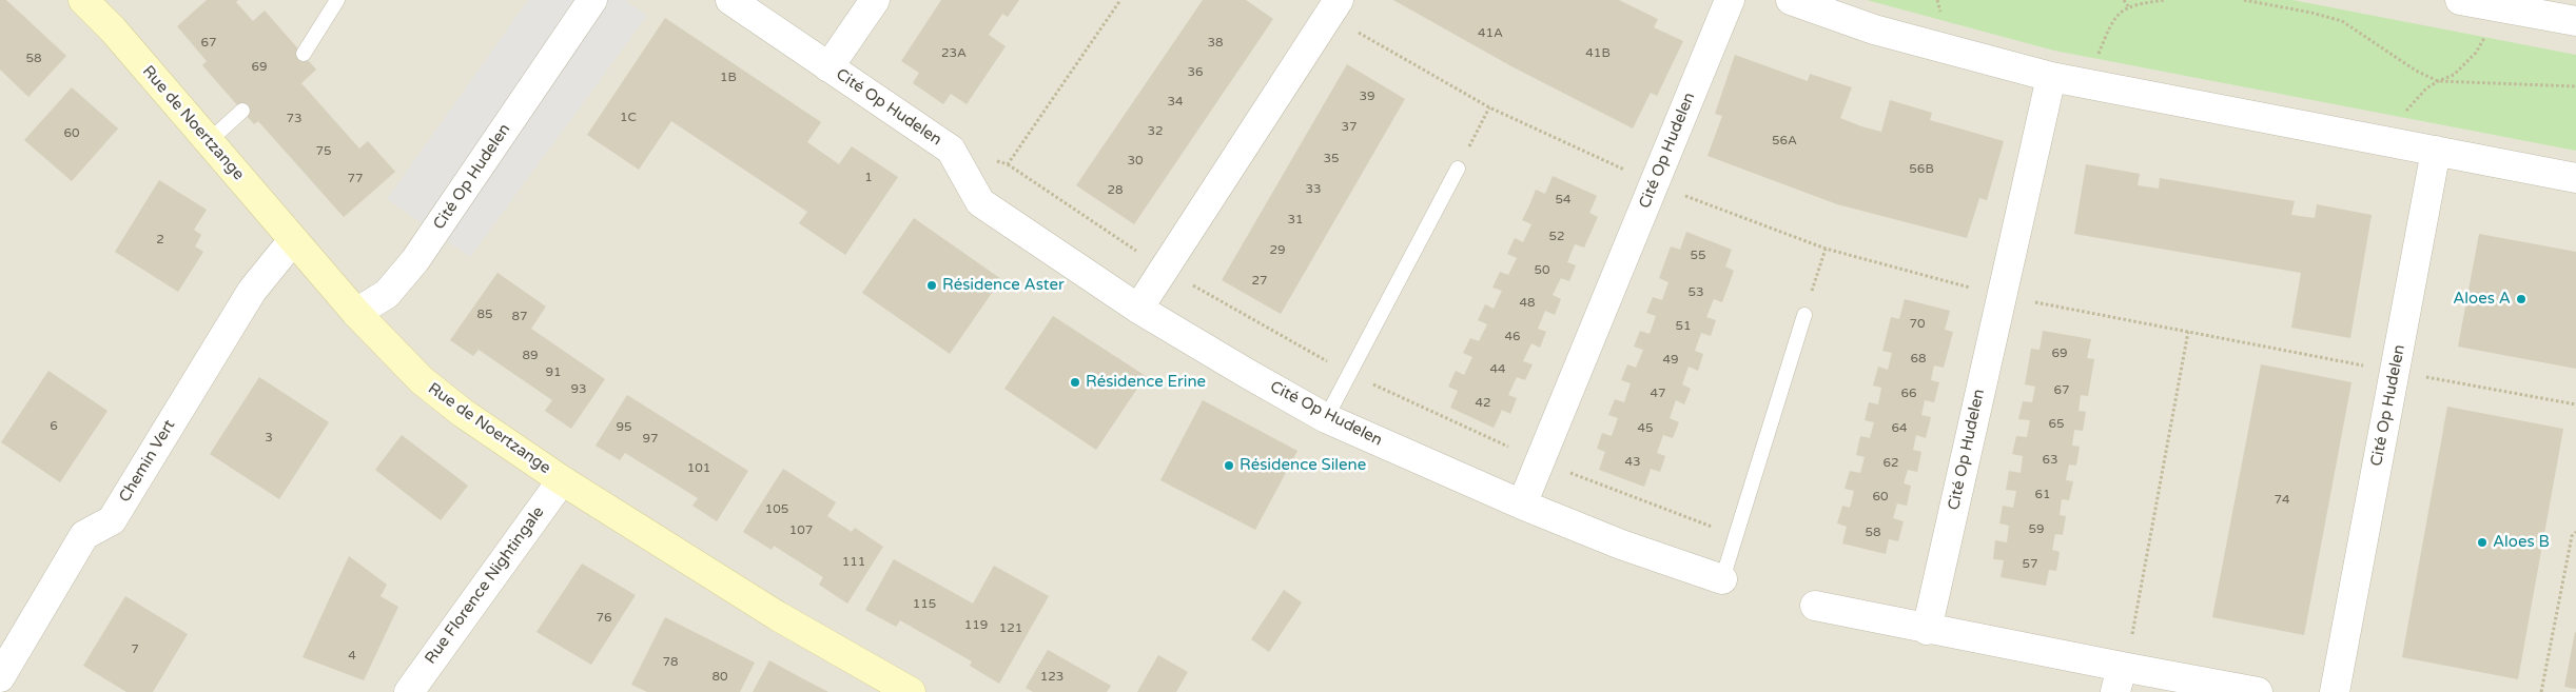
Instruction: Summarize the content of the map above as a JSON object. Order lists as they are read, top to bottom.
{
  "streets": {
    "main road": ["Rue de Noertzange"],
    "street": ["Cité Op Hudelen", "Chemin Vert", "Rue Florence Nightingale"]
  },
  "crossings": [
    ["Cité Op Hudelen", "Rue de Noertzange"],
    ["Rue de Noertzange", "Chemin Vert"],
    ["Rue de Noertzange", "Rue Florence Nightingale"]
  ],
  "places": [
    "Résidence Aster",
    "Aloes A",
    "Résidence Erine",
    "Résidence Silene",
    "Aloes B"
  ],
  "house_numbers": [
    "41A",
    "67",
    "38",
    "23A",
    "41B",
    "58",
    "69",
    "36",
    "1B",
    "39",
    "34",
    "1C",
    "73",
    "37",
    "32",
    "60",
    "56A",
    "75",
    "35",
    "30",
    "56B",
    "1",
    "77",
    "33",
    "28",
    "54",
    "31",
    "52",
    "2",
    "29",
    "55",
    "50",
    "27",
    "53",
    "48",
    "85",
    "87",
    "70",
    "51",
    "46",
    "69",
    "89",
    "68",
    "49",
    "44",
    "91",
    "93",
    "67",
    "47",
    "66",
    "42",
    "65",
    "6",
    "95",
    "45",
    "64",
    "3",
    "97",
    "63",
    "43",
    "62",
    "101",
    "61",
    "60",
    "74",
    "105",
    "59",
    "107",
    "58",
    "111",
    "57",
    "115",
    "76",
    "119",
    "121",
    "7",
    "4",
    "78",
    "80",
    "123"
  ]
}
